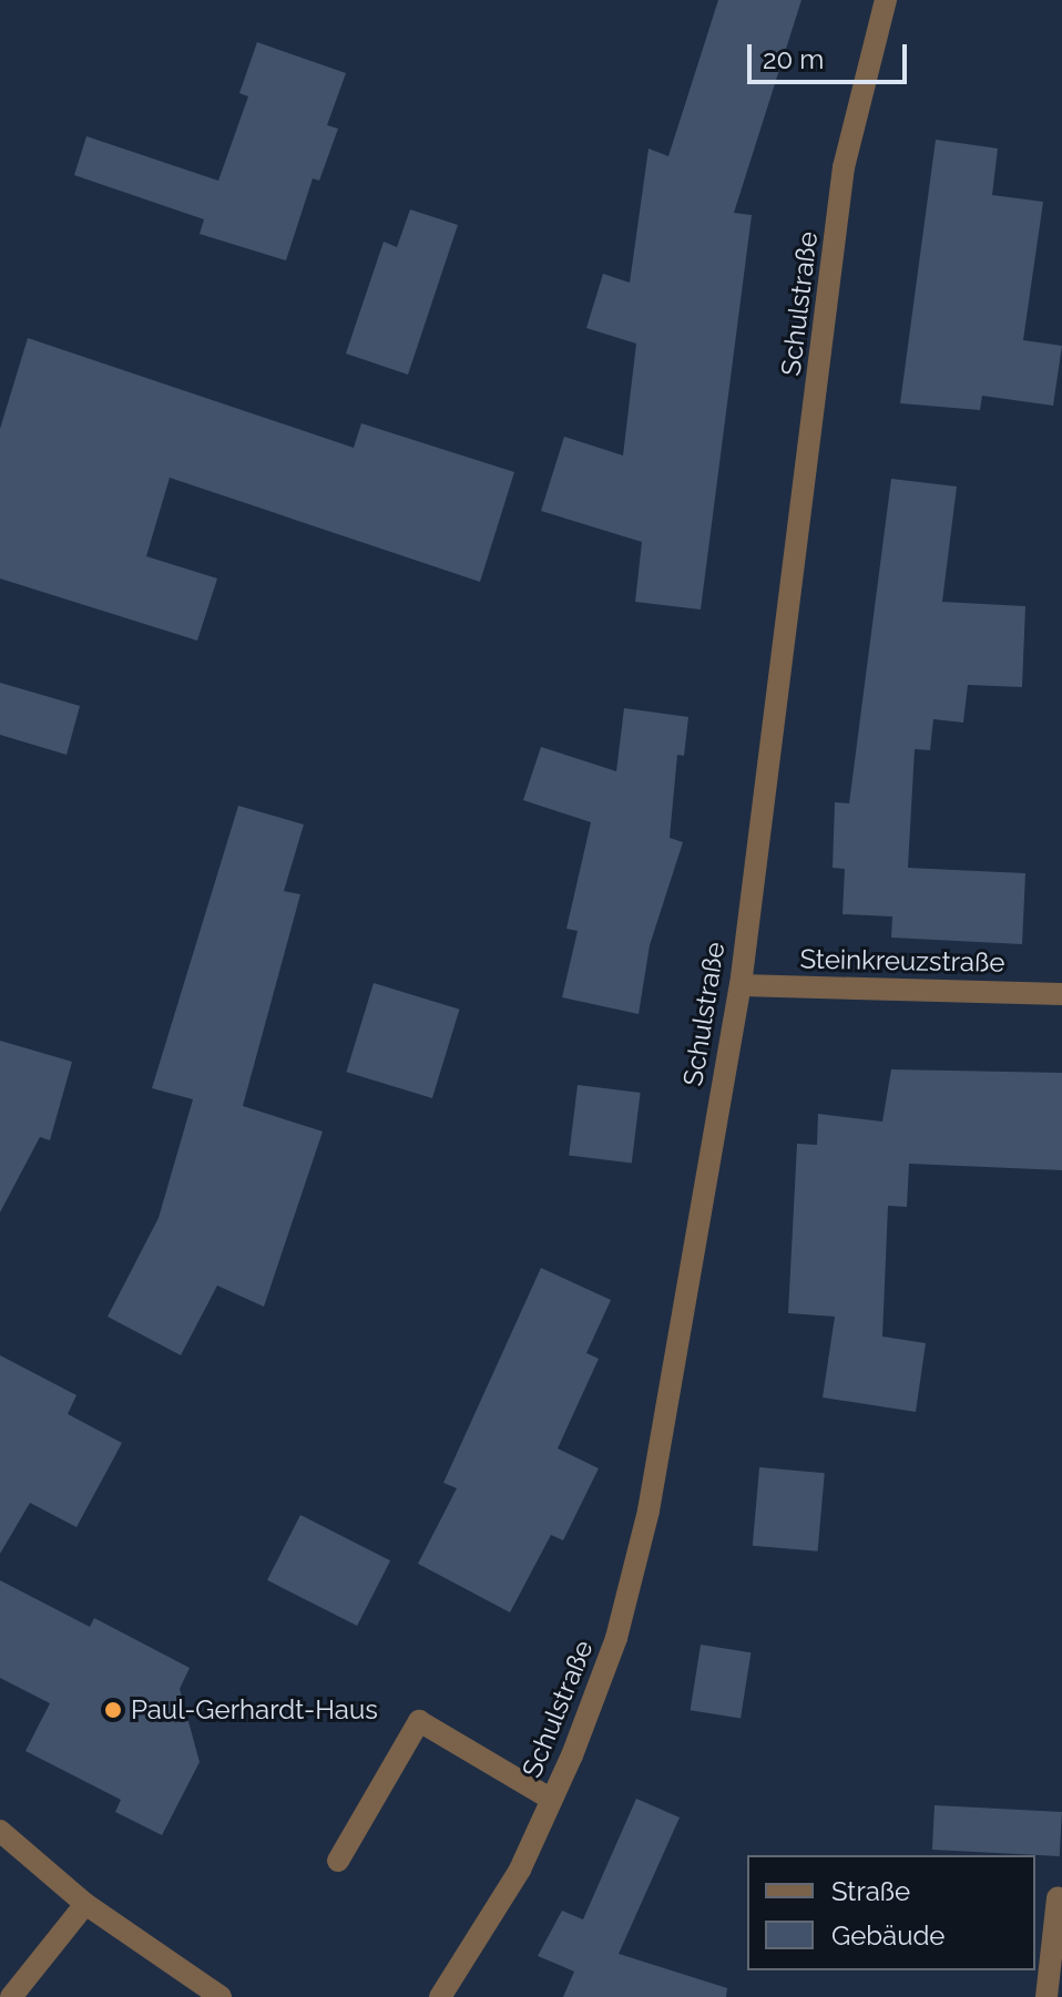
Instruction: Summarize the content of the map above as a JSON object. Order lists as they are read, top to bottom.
{
  "streets": {
    "street": ["Schulstraße", "Steinkreuzstraße"]
  },
  "crossings": [
    ["Schulstraße", "Steinkreuzstraße"]
  ],
  "places": ["Paul-Gerhardt-Haus"],
  "legend": ["Straße", "Gebäude"],
  "scale_bar": "20 m"
}
